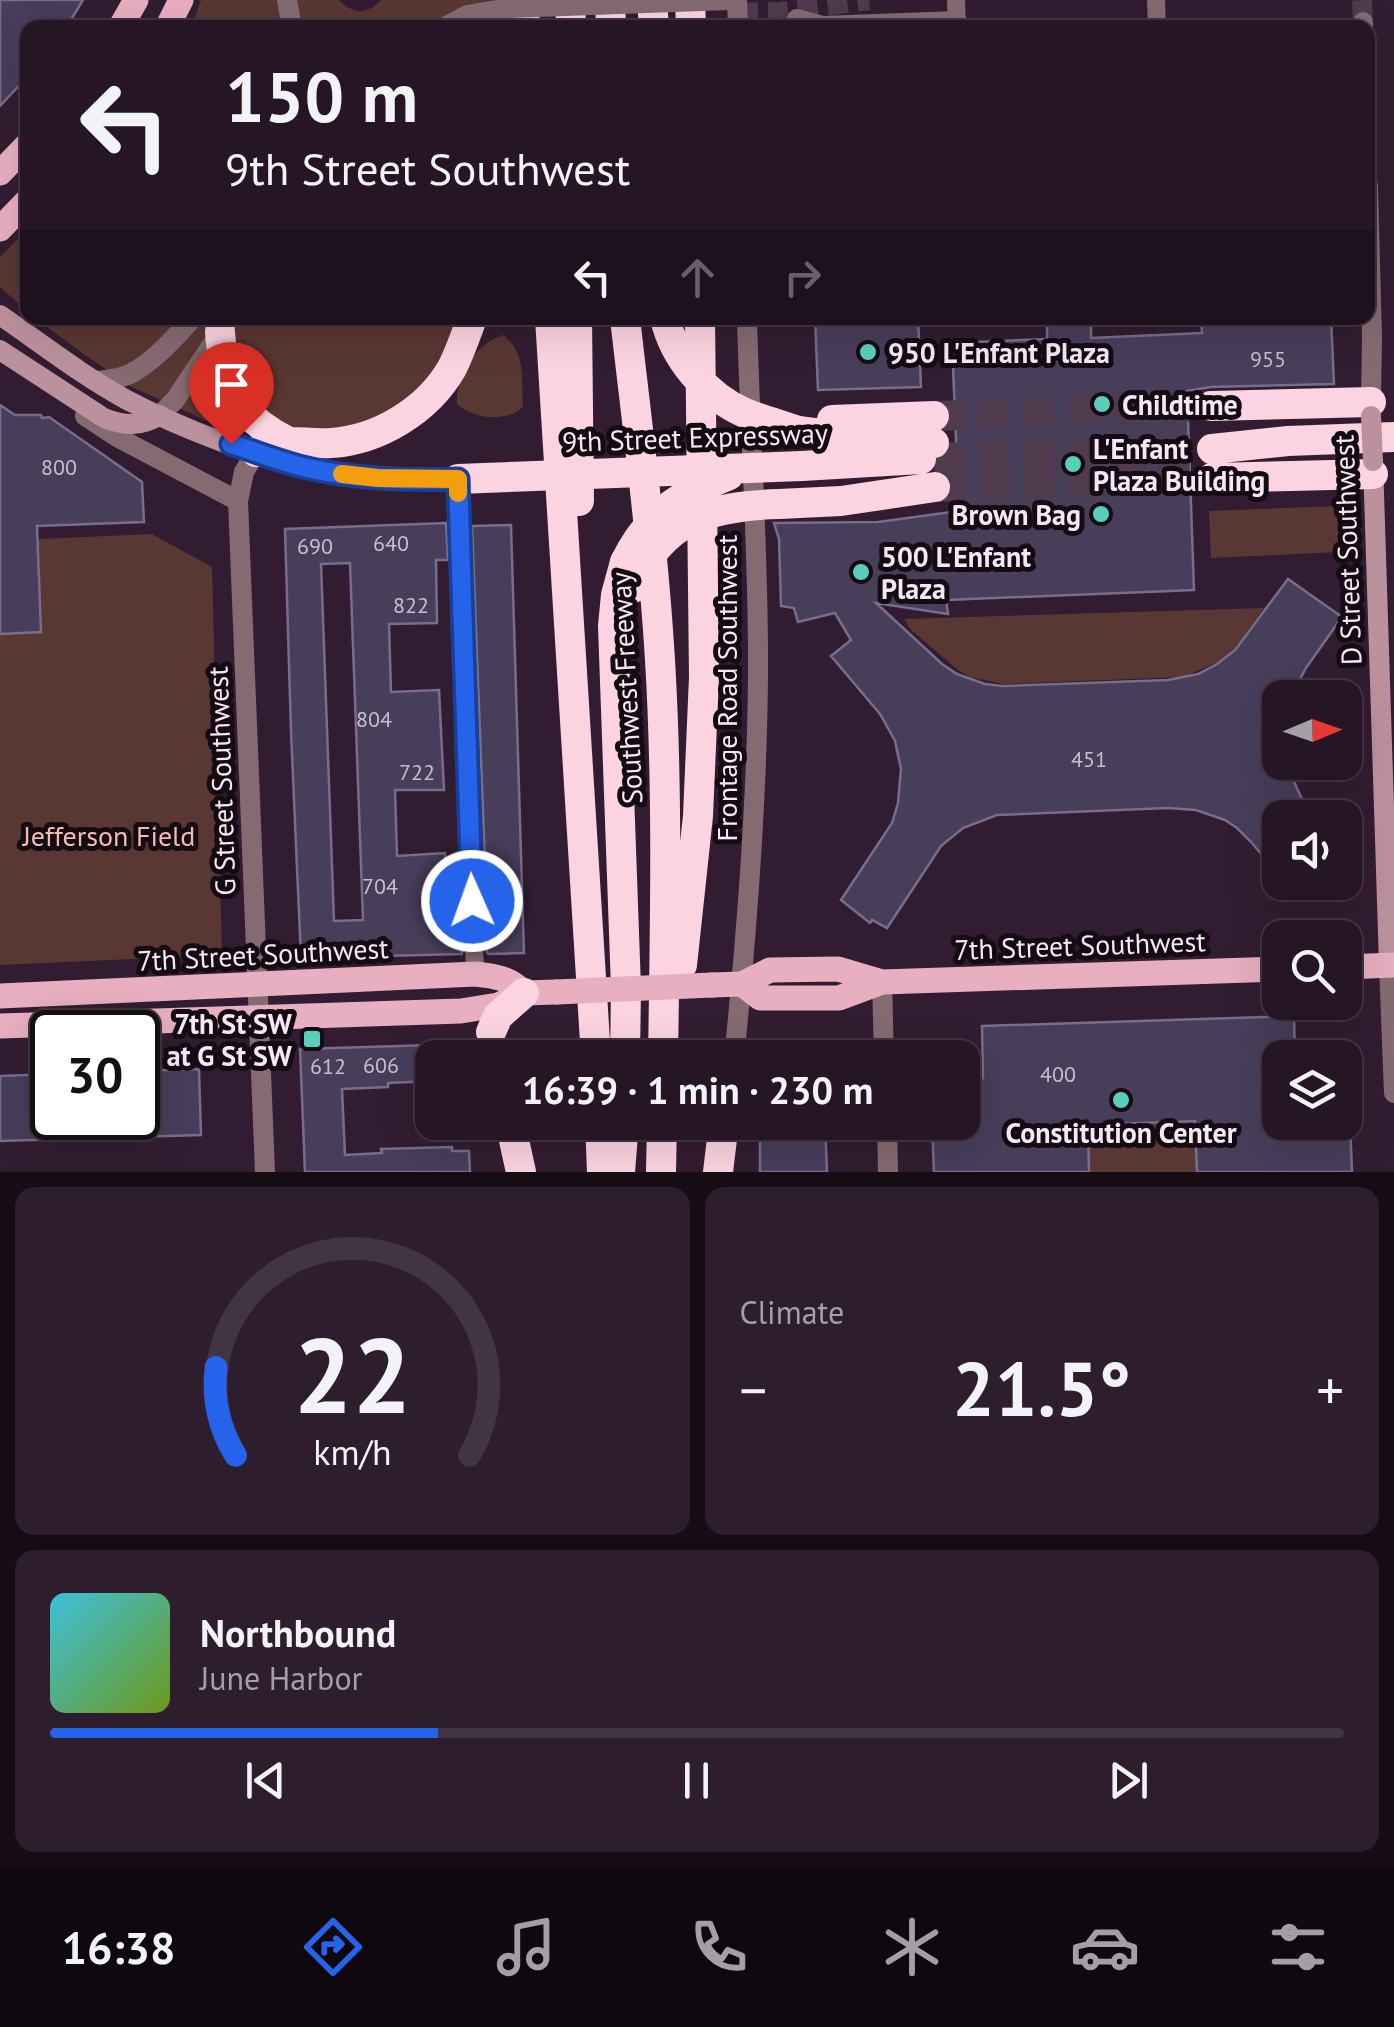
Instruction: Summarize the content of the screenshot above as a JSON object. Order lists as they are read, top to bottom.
{
  "streets": {
    "highway": ["9th Street Expressway", "Southwest Freeway"],
    "main road": ["D Street Southwest", "7th Street Southwest"],
    "street": ["Frontage Road Southwest", "G Street Southwest"]
  },
  "crossings": [
    ["Frontage Road Southwest", "7th Street Southwest"],
    ["G Street Southwest", "7th Street Southwest"]
  ],
  "parks": ["Jefferson Field"],
  "places": {
    "other": [
      "950 L'Enfant Plaza",
      "Childtime",
      "L'Enfant Plaza Building",
      "Brown Bag",
      "500 L'Enfant Plaza",
      "Constitution Center"
    ],
    "transit": ["7th St SW at G St SW"]
  },
  "house_numbers": [
    "955",
    "800",
    "640",
    "690",
    "822",
    "804",
    "451",
    "722",
    "704",
    "606",
    "612",
    "400"
  ],
  "north": "right",
  "page": {
    "turn": ["150 m", "9th Street Southwest"],
    "limit": "30",
    "trip": "16:39 · 1 min · 230 m",
    "tile": "Climate",
    "heat": ["−", "21.5°", "+"],
    "song": ["Northbound", "June Harbor"],
    "tabs": "16:38",
    "gauge": ["22", "km/h"]
  }
}
